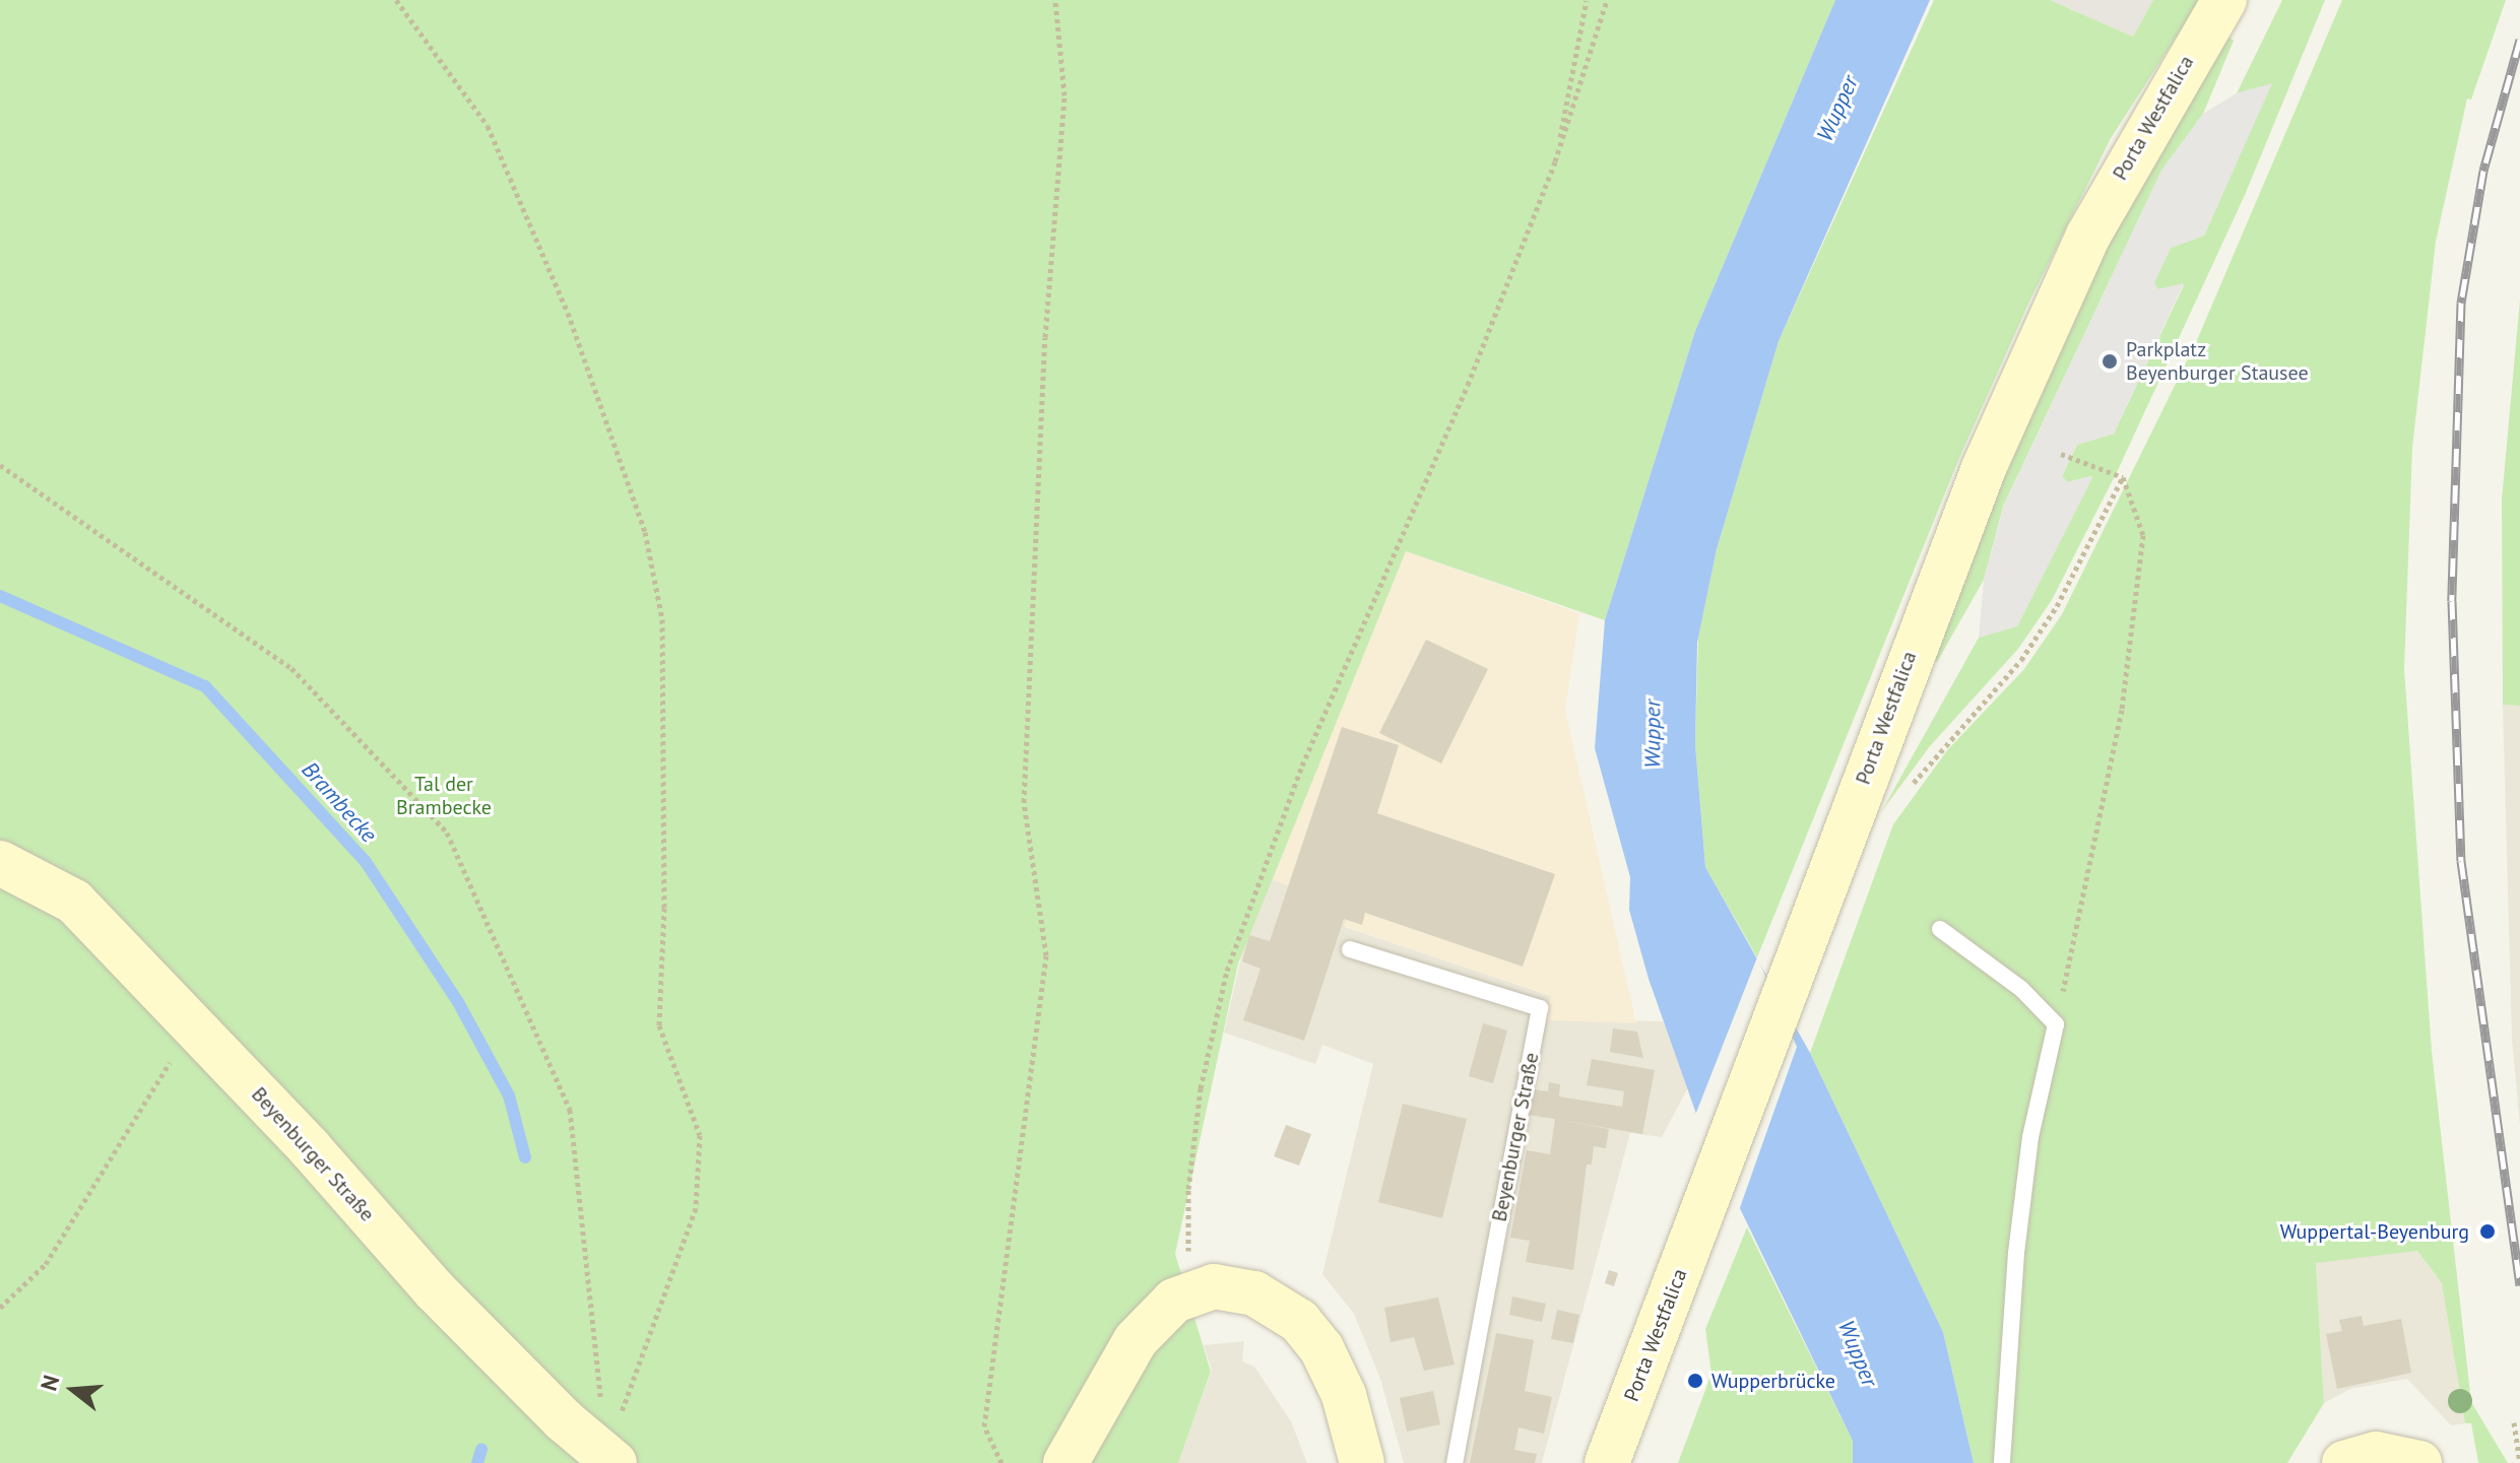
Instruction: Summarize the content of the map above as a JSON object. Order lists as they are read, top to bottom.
{
  "streets": {
    "main road": ["Porta Westfalica", "Beyenburger Straße"]
  },
  "water": ["Wupper", "Brambecke"],
  "parks": ["Tal der Brambecke"],
  "places": ["Parkplatz Beyenburger Stausee", "Wuppertal-Beyenburg", "Wupperbrücke"],
  "north": "left"
}
